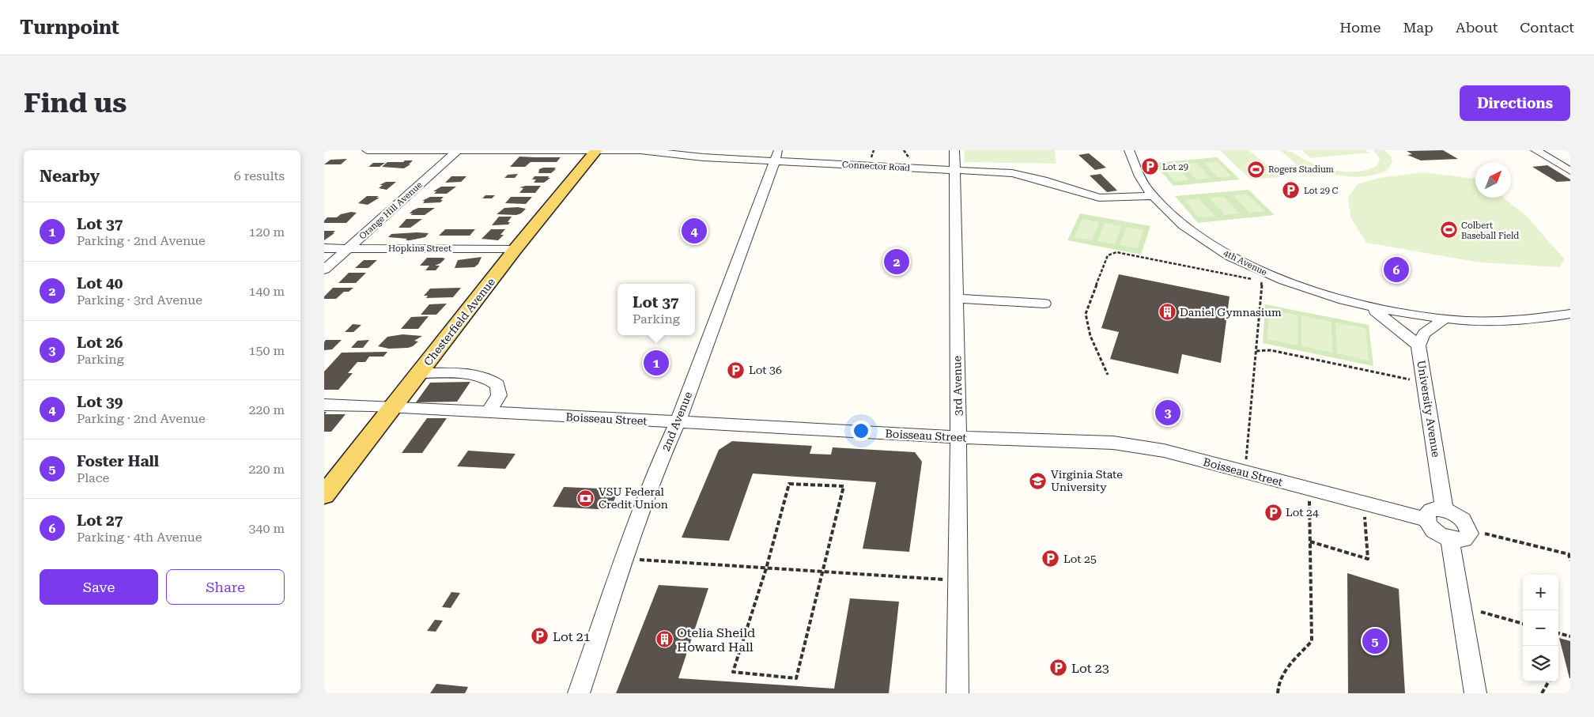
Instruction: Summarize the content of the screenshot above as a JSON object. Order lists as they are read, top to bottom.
{
  "streets": {
    "main road": ["Chesterfield Avenue"],
    "street": [
      "Connector Road",
      "Orange Hill Avenue",
      "Hopkins Street",
      "4th Avenue",
      "3rd Avenue",
      "University Avenue",
      "Boisseau Street",
      "2nd Avenue"
    ]
  },
  "crossings": [
    ["Connector Road", "Orange Hill Avenue"],
    ["Connector Road", "4th Avenue"],
    ["Connector Road", "Chesterfield Avenue"],
    ["Connector Road", "3rd Avenue"],
    ["Connector Road", "2nd Avenue"],
    ["Orange Hill Avenue", "Hopkins Street"],
    ["Hopkins Street", "Chesterfield Avenue"],
    ["4th Avenue", "University Avenue"],
    ["Chesterfield Avenue", "Boisseau Street"],
    ["3rd Avenue", "Boisseau Street"],
    ["Boisseau Street", "2nd Avenue"]
  ],
  "places": {
    "parking": [
      "Lot 29",
      "Lot 29 C",
      "Lot 36",
      "Lot 24",
      "Lot 25",
      "Lot 21",
      "Lot 23"
    ],
    "sports": ["Rogers Stadium", "Colbert Baseball Field"],
    "building": ["Daniel Gymnasium", "Otelia Sheild Howard Hall"],
    "school or university": ["Virginia State University"],
    "bank": ["VSU Federal Credit Union"]
  },
  "north": "top right",
  "page": {
    "header": "Turnpoint",
    "nav": [
      "Home",
      "Map",
      "About",
      "Contact"
    ],
    "buttons": [
      "Directions",
      ["Save", "Share"]
    ],
    "title": "Find us",
    "heading": ["Nearby", "6 results"],
    "list": [
      {
        "mark": "1",
        "name": "Lot 37",
        "note": "Parking · 2nd Avenue",
        "value": "120 m"
      },
      {
        "mark": "2",
        "name": "Lot 40",
        "note": "Parking · 3rd Avenue",
        "value": "140 m"
      },
      {
        "mark": "3",
        "name": "Lot 26",
        "note": "Parking",
        "value": "150 m"
      },
      {
        "mark": "4",
        "name": "Lot 39",
        "note": "Parking · 2nd Avenue",
        "value": "220 m"
      },
      {
        "mark": "5",
        "name": "Foster Hall",
        "note": "Place",
        "value": "220 m"
      },
      {
        "mark": "6",
        "name": "Lot 27",
        "note": "Parking · 4th Avenue",
        "value": "340 m"
      }
    ],
    "pins": [
      "4",
      "2",
      "6",
      "1",
      "3",
      "5"
    ],
    "popup": ["Lot 37", "Parking"],
    "map_buttons": ["+", "−"]
  }
}
